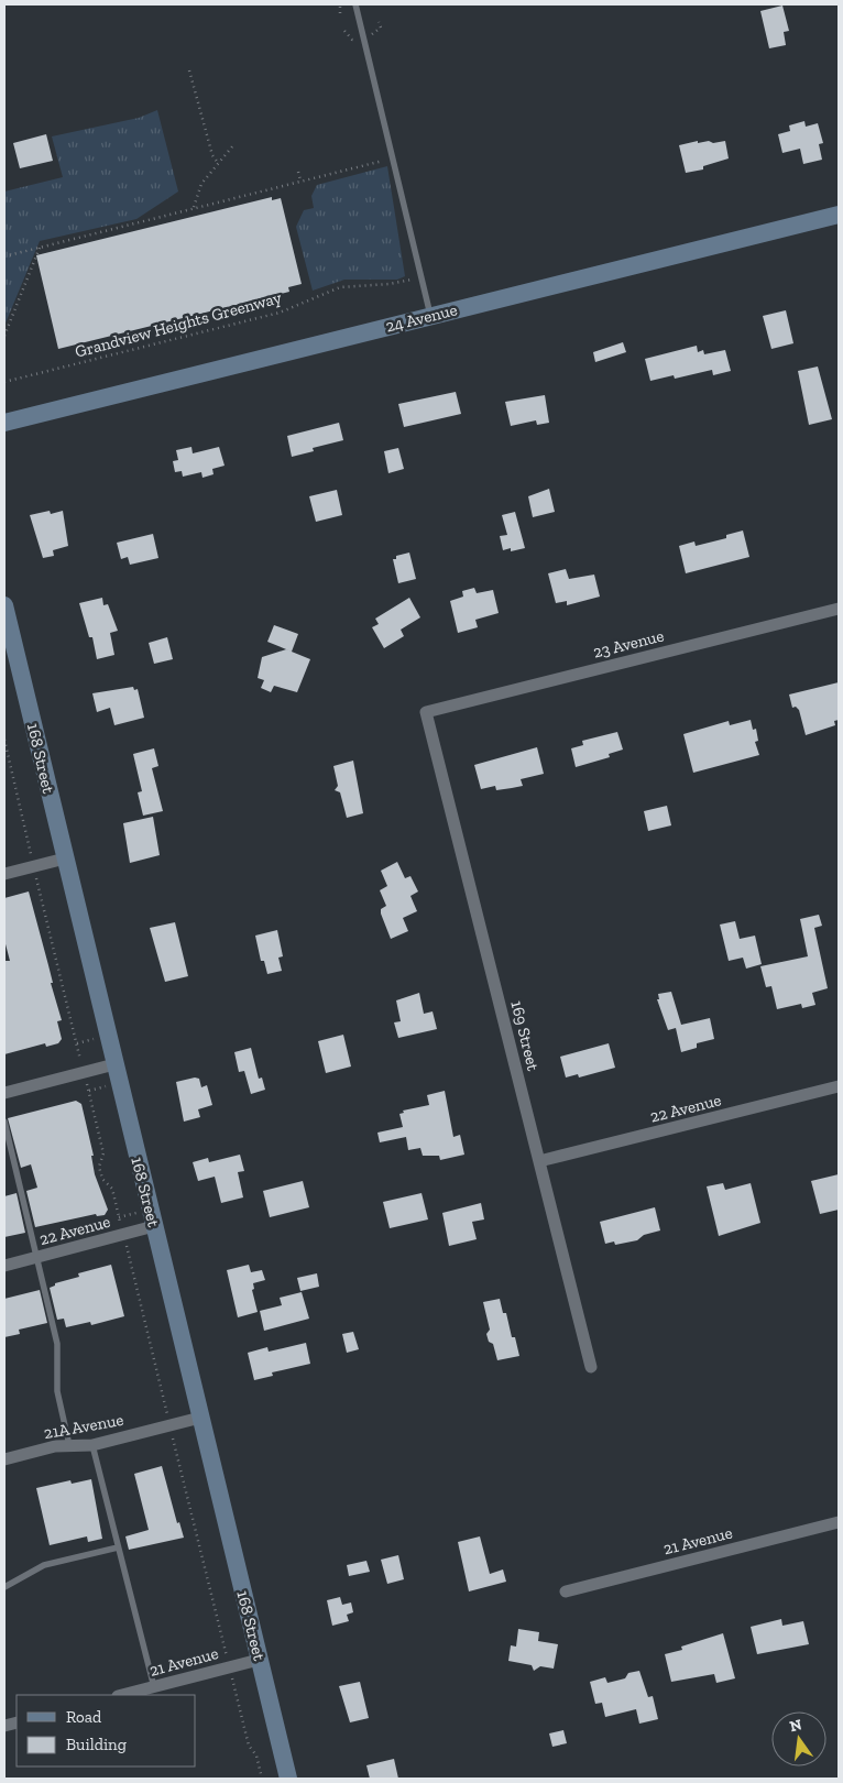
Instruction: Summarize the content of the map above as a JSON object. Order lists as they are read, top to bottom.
{
  "streets": {
    "main road": ["24 Avenue", "168 Street"],
    "street": [
      "23 Avenue",
      "169 Street",
      "22 Avenue",
      "21A Avenue",
      "21 Avenue"
    ],
    "path": ["Grandview Heights Greenway"]
  },
  "crossings": [
    ["23 Avenue", "169 Street"],
    ["168 Street", "22 Avenue"],
    ["168 Street", "21A Avenue"],
    ["168 Street", "21 Avenue"],
    ["169 Street", "22 Avenue"]
  ],
  "legend": ["Road", "Building"],
  "north": "top"
}
